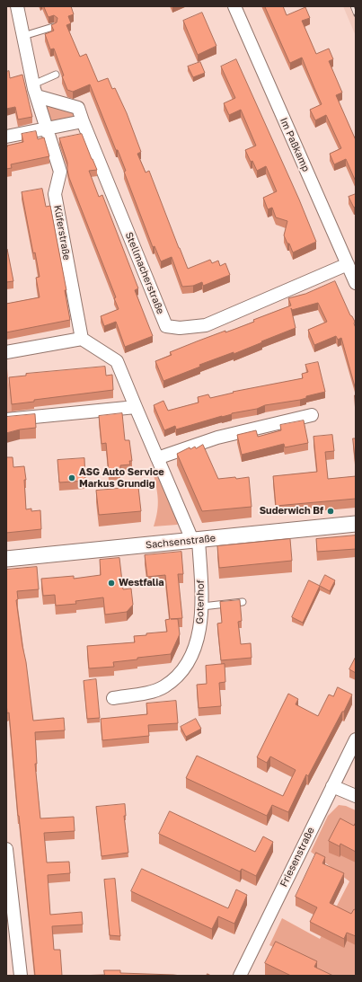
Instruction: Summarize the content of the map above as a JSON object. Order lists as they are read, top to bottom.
{
  "streets": {
    "street": [
      "Im Paßkamp",
      "Küferstraße",
      "Stellmacherstraße",
      "Sachsenstraße",
      "Gotenhof",
      "Friesenstraße"
    ]
  },
  "crossings": [
    ["Im Paßkamp", "Stellmacherstraße"],
    ["Sachsenstraße", "Gotenhof"]
  ],
  "places": ["ASG Auto Service Markus Grundig", "Suderwich Bf", "Westfalia"]
}
